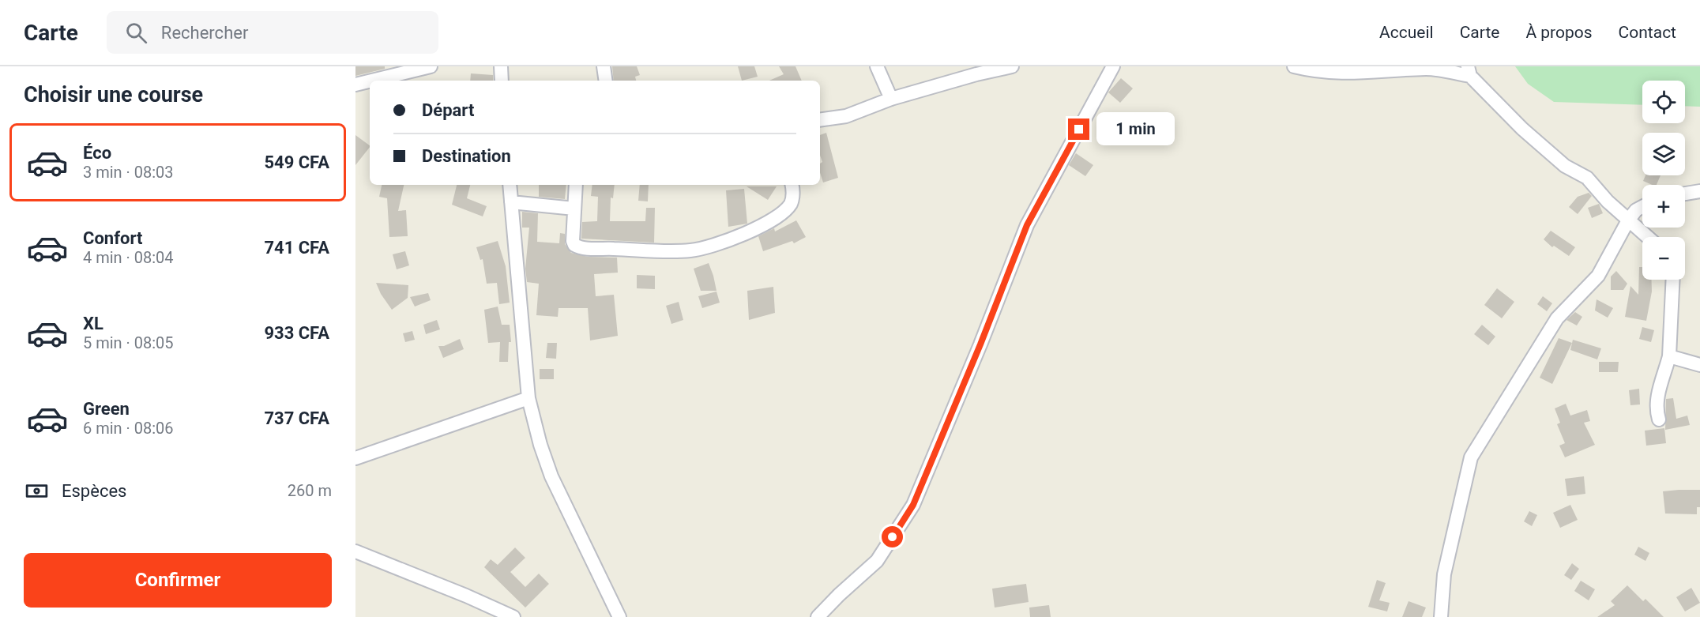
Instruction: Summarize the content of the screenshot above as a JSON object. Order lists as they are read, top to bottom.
{
  "page": {
    "header": "Carte",
    "search": "Rechercher",
    "nav": [
      "Accueil",
      "Carte",
      "À propos",
      "Contact"
    ],
    "heading": "Choisir une course",
    "map_buttons": ["+", "−"],
    "banner": ["Départ", "Destination"],
    "bubble": "1 min",
    "list": [
      {
        "name": "Éco",
        "note": "3 min · 08:03",
        "value": "549 CFA"
      },
      {
        "name": "Confort",
        "note": "4 min · 08:04",
        "value": "741 CFA"
      },
      {
        "name": "XL",
        "note": "5 min · 08:05",
        "value": "933 CFA"
      },
      {
        "name": "Green",
        "note": "6 min · 08:06",
        "value": "737 CFA"
      }
    ],
    "pay": ["Espèces", "260 m"],
    "buttons": "Confirmer"
  }
}
